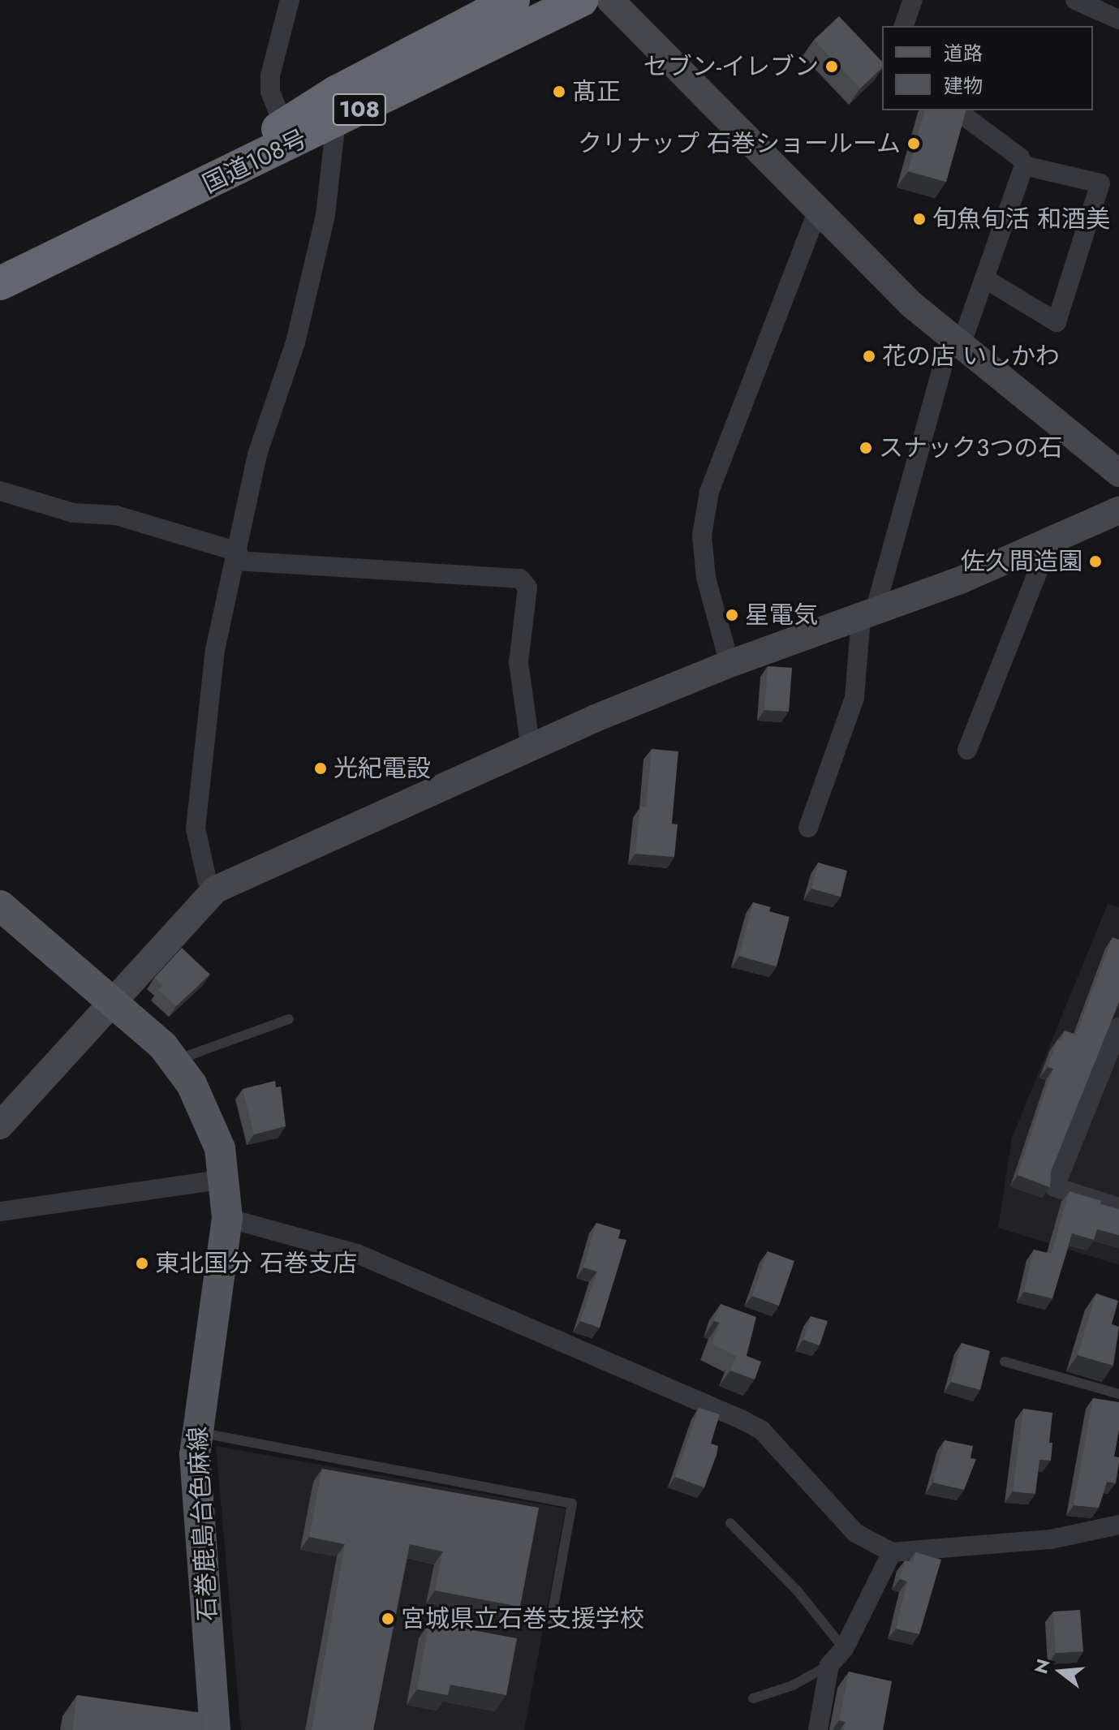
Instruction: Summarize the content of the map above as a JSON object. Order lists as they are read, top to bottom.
{
  "streets": {
    "highway": ["108", "国道108号"],
    "main road": ["石巻鹿島台色麻線"]
  },
  "places": [
    "セブン-イレブン",
    "髙正",
    "クリナップ 石巻ショールーム",
    "旬魚旬活 和酒美",
    "花の店 いしかわ",
    "スナック3つの石",
    "佐久間造園",
    "星電気",
    "光紀電設",
    "東北国分 石巻支店",
    "宮城県立石巻支援学校"
  ],
  "legend": ["道路", "建物"],
  "north": "left"
}
